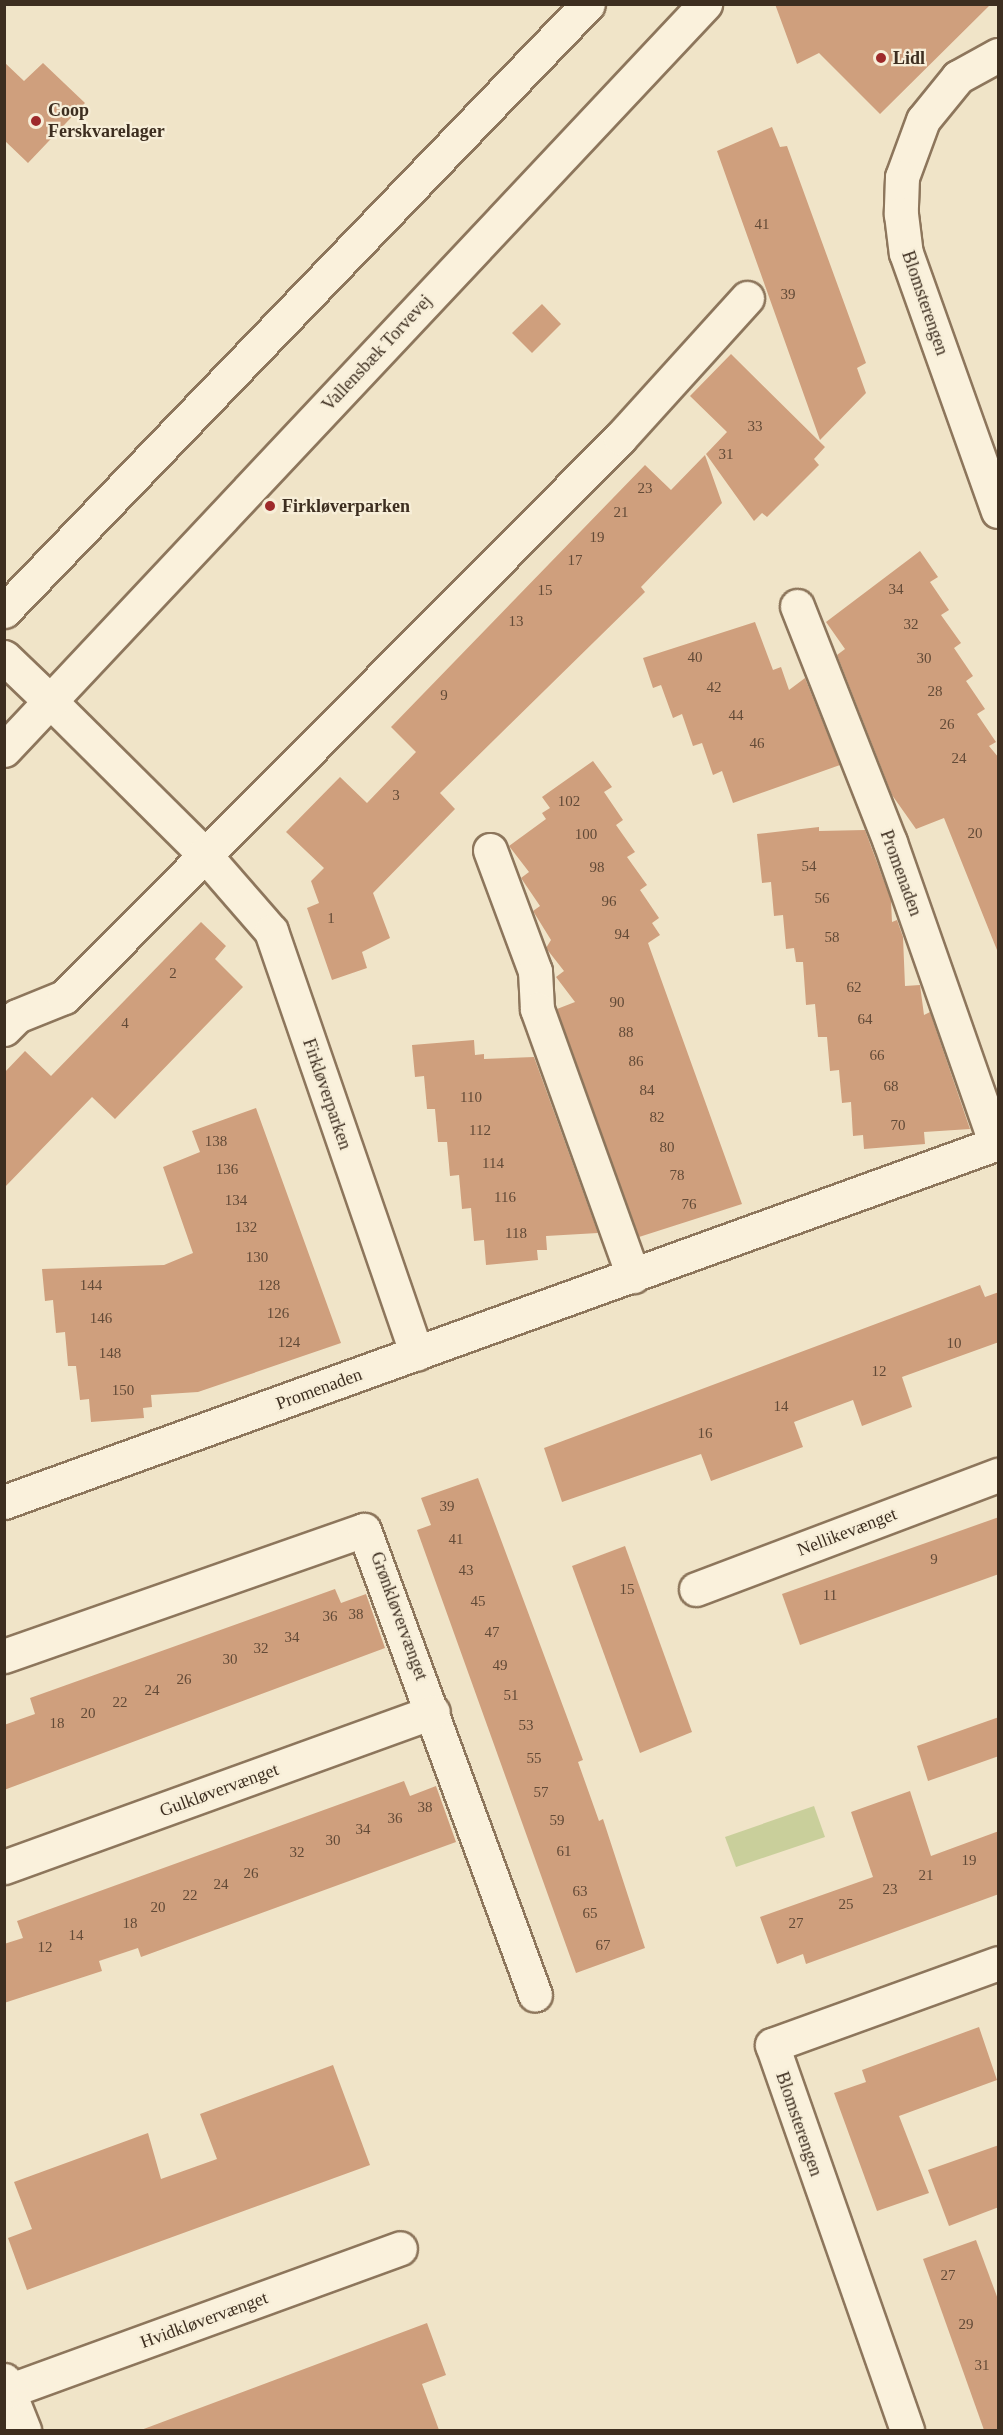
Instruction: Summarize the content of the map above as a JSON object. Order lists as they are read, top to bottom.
{
  "streets": {
    "street": [
      "Blomsterengen",
      "Vallensbæk Torvevej",
      "Promenaden",
      "Firkløverparken",
      "Nellikevænget",
      "Grønkløvervænget",
      "Gulkløvervænget",
      "Hvidkløvervænget"
    ]
  },
  "crossings": [
    ["Vallensbæk Torvevej", "Firkløverparken"],
    ["Promenaden", "Firkløverparken"],
    ["Grønkløvervænget", "Gulkløvervænget"]
  ],
  "places": ["Lidl", "Coop Ferskvarelager", "Firkløverparken"],
  "house_numbers": [
    "41",
    "39",
    "33",
    "31",
    "23",
    "21",
    "19",
    "17",
    "34",
    "15",
    "13",
    "32",
    "40",
    "30",
    "42",
    "28",
    "9",
    "44",
    "26",
    "46",
    "24",
    "3",
    "102",
    "20",
    "100",
    "54",
    "98",
    "56",
    "96",
    "1",
    "94",
    "58",
    "2",
    "62",
    "90",
    "64",
    "4",
    "88",
    "66",
    "86",
    "68",
    "84",
    "110",
    "82",
    "70",
    "112",
    "138",
    "80",
    "114",
    "136",
    "78",
    "116",
    "134",
    "76",
    "132",
    "118",
    "130",
    "144",
    "128",
    "126",
    "146",
    "124",
    "10",
    "148",
    "12",
    "150",
    "14",
    "16",
    "39",
    "41",
    "9",
    "43",
    "15",
    "11",
    "45",
    "38",
    "36",
    "47",
    "34",
    "32",
    "30",
    "49",
    "26",
    "24",
    "51",
    "22",
    "20",
    "18",
    "53",
    "55",
    "57",
    "38",
    "36",
    "59",
    "34",
    "30",
    "61",
    "32",
    "19",
    "26",
    "21",
    "24",
    "23",
    "63",
    "22",
    "25",
    "20",
    "65",
    "18",
    "27",
    "14",
    "67",
    "12",
    "27",
    "29",
    "31"
  ]
}
